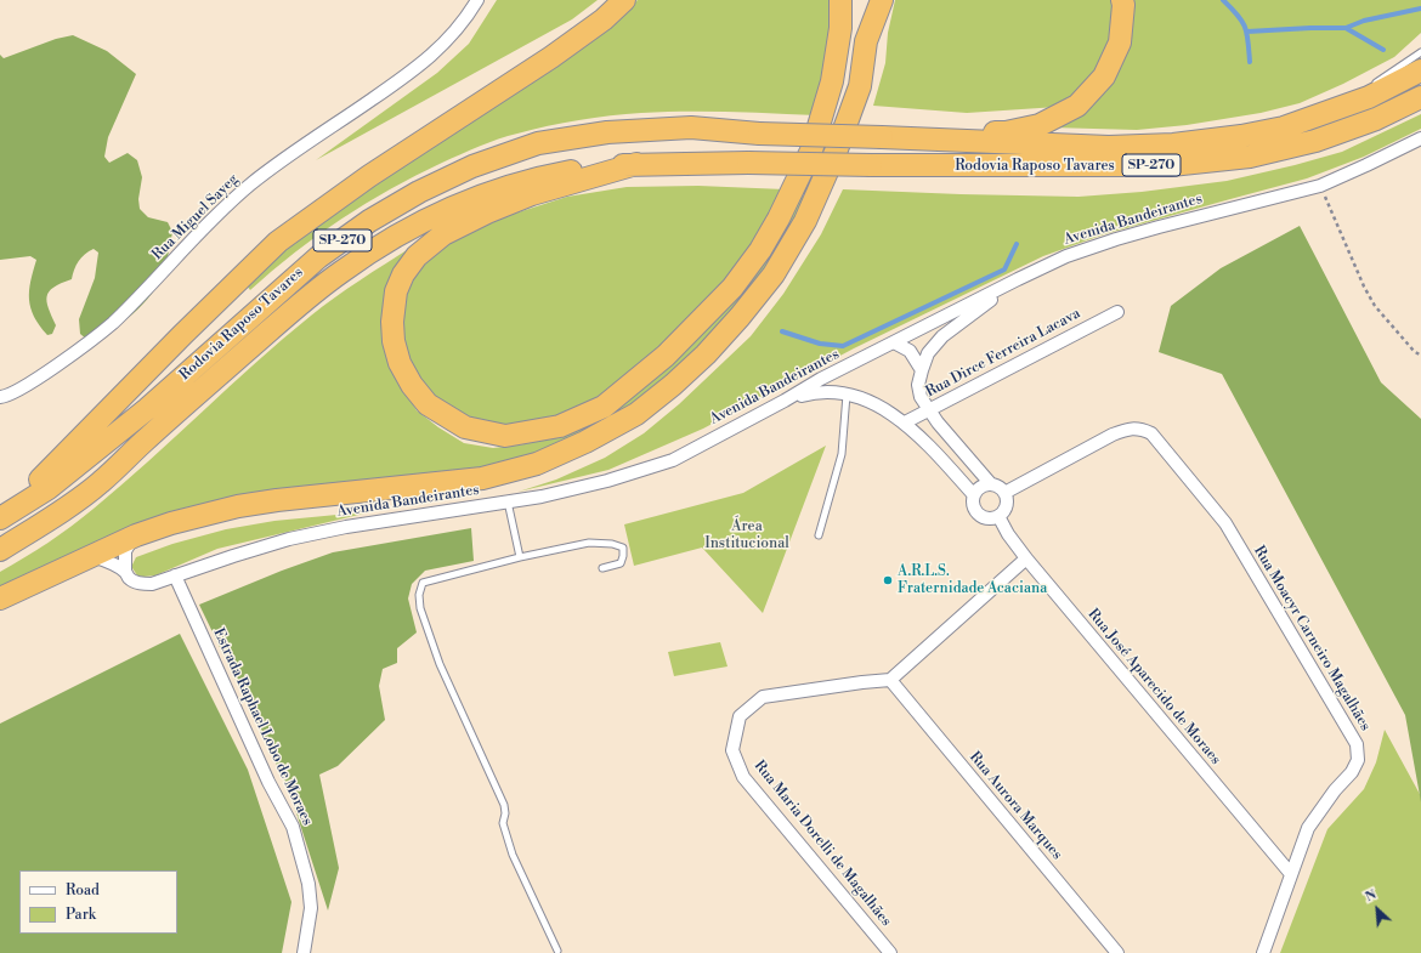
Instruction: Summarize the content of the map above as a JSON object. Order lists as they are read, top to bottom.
{
  "streets": {
    "highway": ["SP-270", "Rodovia Raposo Tavares"],
    "street": [
      "Rua Miguel Sayeg",
      "Avenida Bandeirantes",
      "Rua Dirce Ferreira Lacava",
      "Rua Moacyr Carneiro Magalhães",
      "Rua José Aparecido de Moraes",
      "Estrada Raphael Lobo de Moraes",
      "Rua Aurora Marques",
      "Rua Maria Dorelli de Magalhães"
    ]
  },
  "crossings": [
    ["Avenida Bandeirantes", "Estrada Raphael Lobo de Moraes"],
    ["Rua Moacyr Carneiro Magalhães", "Rua José Aparecido de Moraes"],
    ["Rua Aurora Marques", "Rua Maria Dorelli de Magalhães"]
  ],
  "parks": ["Área Institucional"],
  "places": ["A.R.L.S. Fraternidade Acaciana"],
  "legend": ["Road", "Park"],
  "north": "top left"
}
